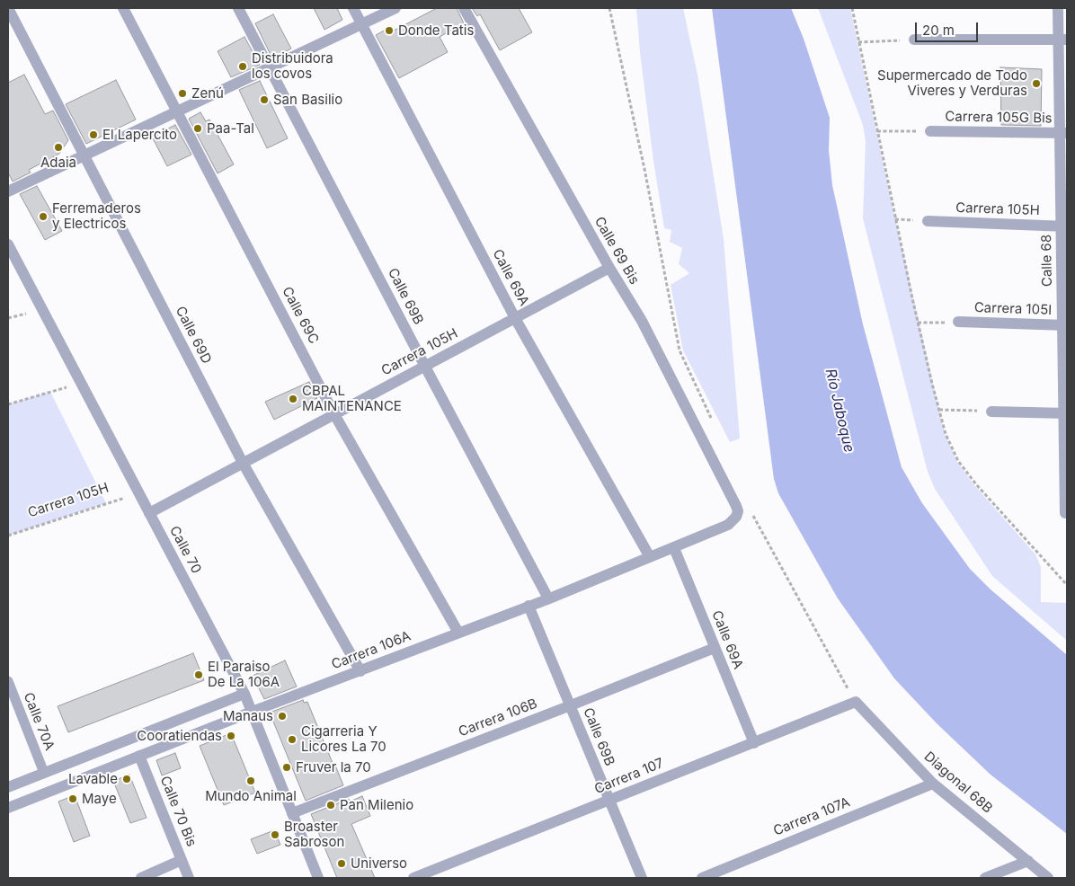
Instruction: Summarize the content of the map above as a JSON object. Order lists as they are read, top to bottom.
{
  "streets": {
    "street": [
      "Carrera 105G Bis",
      "Carrera 105H",
      "Calle 69 Bis",
      "Calle 68",
      "Calle 69A",
      "Calle 69B",
      "Carrera 105I",
      "Calle 69C",
      "Calle 69D",
      "Calle 70",
      "Carrera 106A",
      "Carrera 106B",
      "Carrera 107",
      "Diagonal 68B",
      "Calle 70 Bis",
      "Carrera 107A"
    ],
    "lane": ["Calle 70A"]
  },
  "crossings": [
    ["Carrera 105G Bis", "Calle 68"],
    ["Carrera 105H", "Calle 69 Bis"],
    ["Carrera 105H", "Calle 68"],
    ["Carrera 105H", "Calle 69A"],
    ["Carrera 105H", "Calle 69B"],
    ["Carrera 105H", "Calle 69C"],
    ["Carrera 105H", "Calle 69D"],
    ["Carrera 105H", "Calle 70"],
    ["Calle 69 Bis", "Carrera 106A"],
    ["Calle 68", "Carrera 105I"],
    ["Calle 69A", "Carrera 106A"],
    ["Calle 69A", "Carrera 106B"],
    ["Calle 69A", "Carrera 107"],
    ["Calle 69B", "Carrera 106A"],
    ["Calle 69B", "Carrera 106B"],
    ["Calle 69B", "Carrera 107"],
    ["Calle 69C", "Carrera 106A"],
    ["Calle 69D", "Carrera 106A"],
    ["Calle 70", "Carrera 106A"],
    ["Calle 70", "Carrera 106B"],
    ["Carrera 106A", "Calle 70 Bis"],
    ["Carrera 107", "Diagonal 68B"],
    ["Diagonal 68B", "Carrera 107A"]
  ],
  "water": ["Río Jaboque"],
  "places": [
    "Donde Tatis",
    "Distribuidora los covos",
    "Supermercado de Todo Viveres y Verduras",
    "Zenú",
    "San Basilio",
    "Paa-Tal",
    "El Lapercito",
    "Adaia",
    "Ferremaderos y Electricos",
    "CBPAL MAINTENANCE",
    "El Paraiso De La 106A",
    "Manaus",
    "Cooratiendas",
    "Cigarreria Y Licores La 70",
    "Fruver la 70",
    "Lavable",
    "Mundo Animal",
    "Maye",
    "Pan Milenio",
    "Broaster Sabroson",
    "Universo"
  ],
  "scale_bar": "20 m"
}
